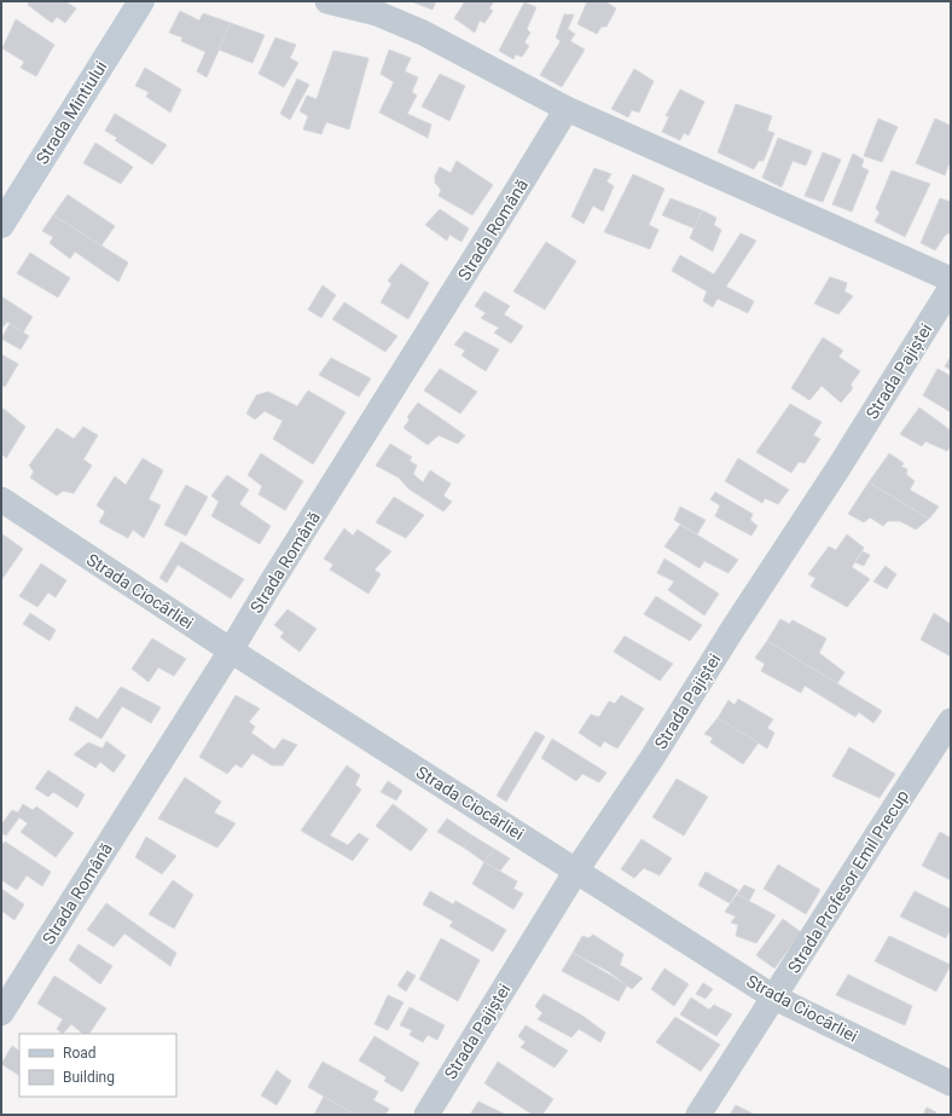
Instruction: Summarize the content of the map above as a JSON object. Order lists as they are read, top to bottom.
{
  "streets": {
    "main road": ["Strada Mintiului"],
    "street": [
      "Strada Română",
      "Strada Pajiștei",
      "Strada Ciocârliei",
      "Strada Profesor Emil Precup"
    ]
  },
  "crossings": [
    ["Strada Română", "Strada Ciocârliei"],
    ["Strada Pajiștei", "Strada Ciocârliei"],
    ["Strada Ciocârliei", "Strada Profesor Emil Precup"]
  ],
  "legend": ["Road", "Building"]
}
